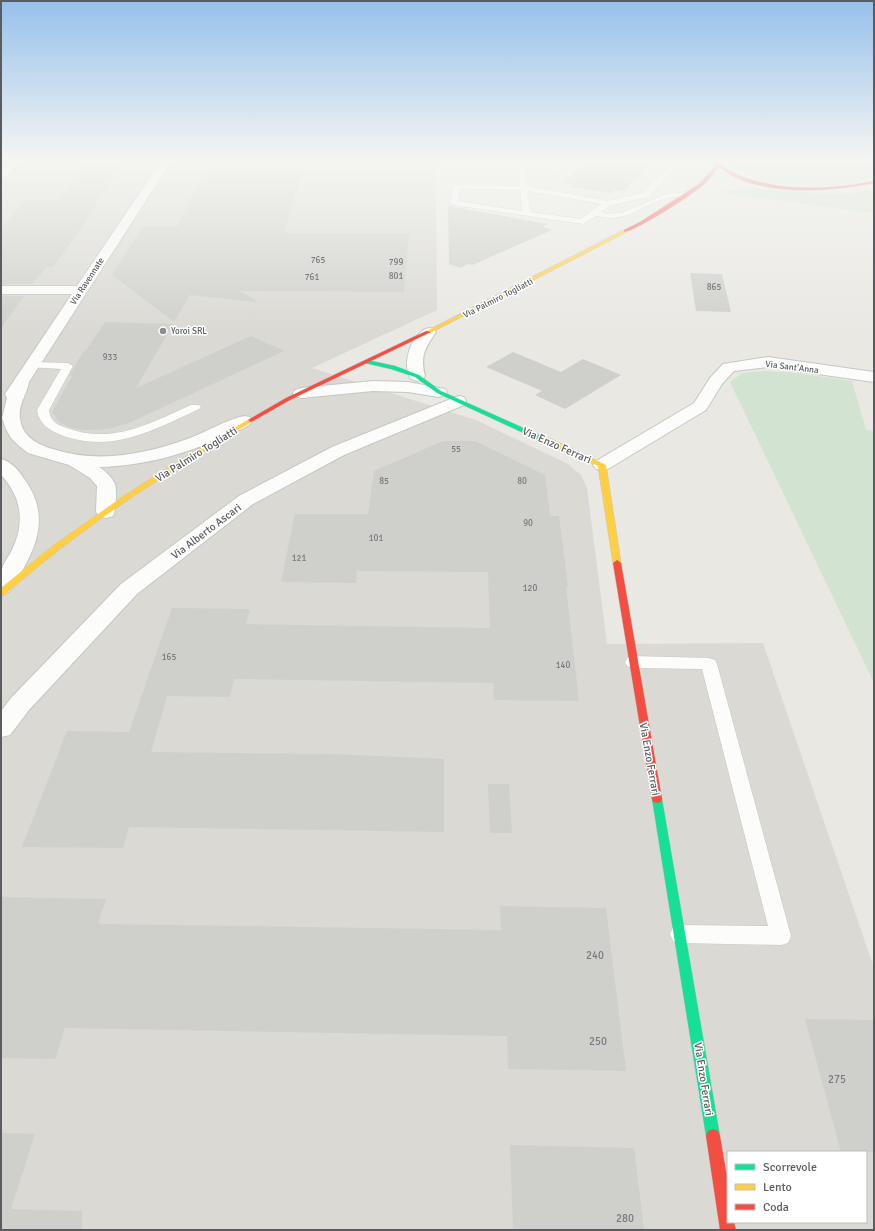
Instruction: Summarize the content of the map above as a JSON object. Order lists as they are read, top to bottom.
{
  "streets": {
    "main road": ["Via Palmiro Togliatti", "Via Enzo Ferrari"],
    "street": ["Via Ravennate", "Via Sant'Anna", "Via Alberto Ascari"]
  },
  "crossings": [
    ["Via Ravennate", "Via Palmiro Togliatti"],
    ["Via Palmiro Togliatti", "Via Enzo Ferrari"],
    ["Via Sant'Anna", "Via Enzo Ferrari"],
    ["Via Enzo Ferrari", "Via Alberto Ascari"]
  ],
  "places": ["Yoroi SRL"],
  "house_numbers": [
    "765",
    "799",
    "801",
    "761",
    "865",
    "933",
    "55",
    "85",
    "80",
    "90",
    "101",
    "121",
    "120",
    "165",
    "140",
    "240",
    "250",
    "275",
    "280"
  ],
  "legend": ["Scorrevole", "Lento", "Coda"]
}
